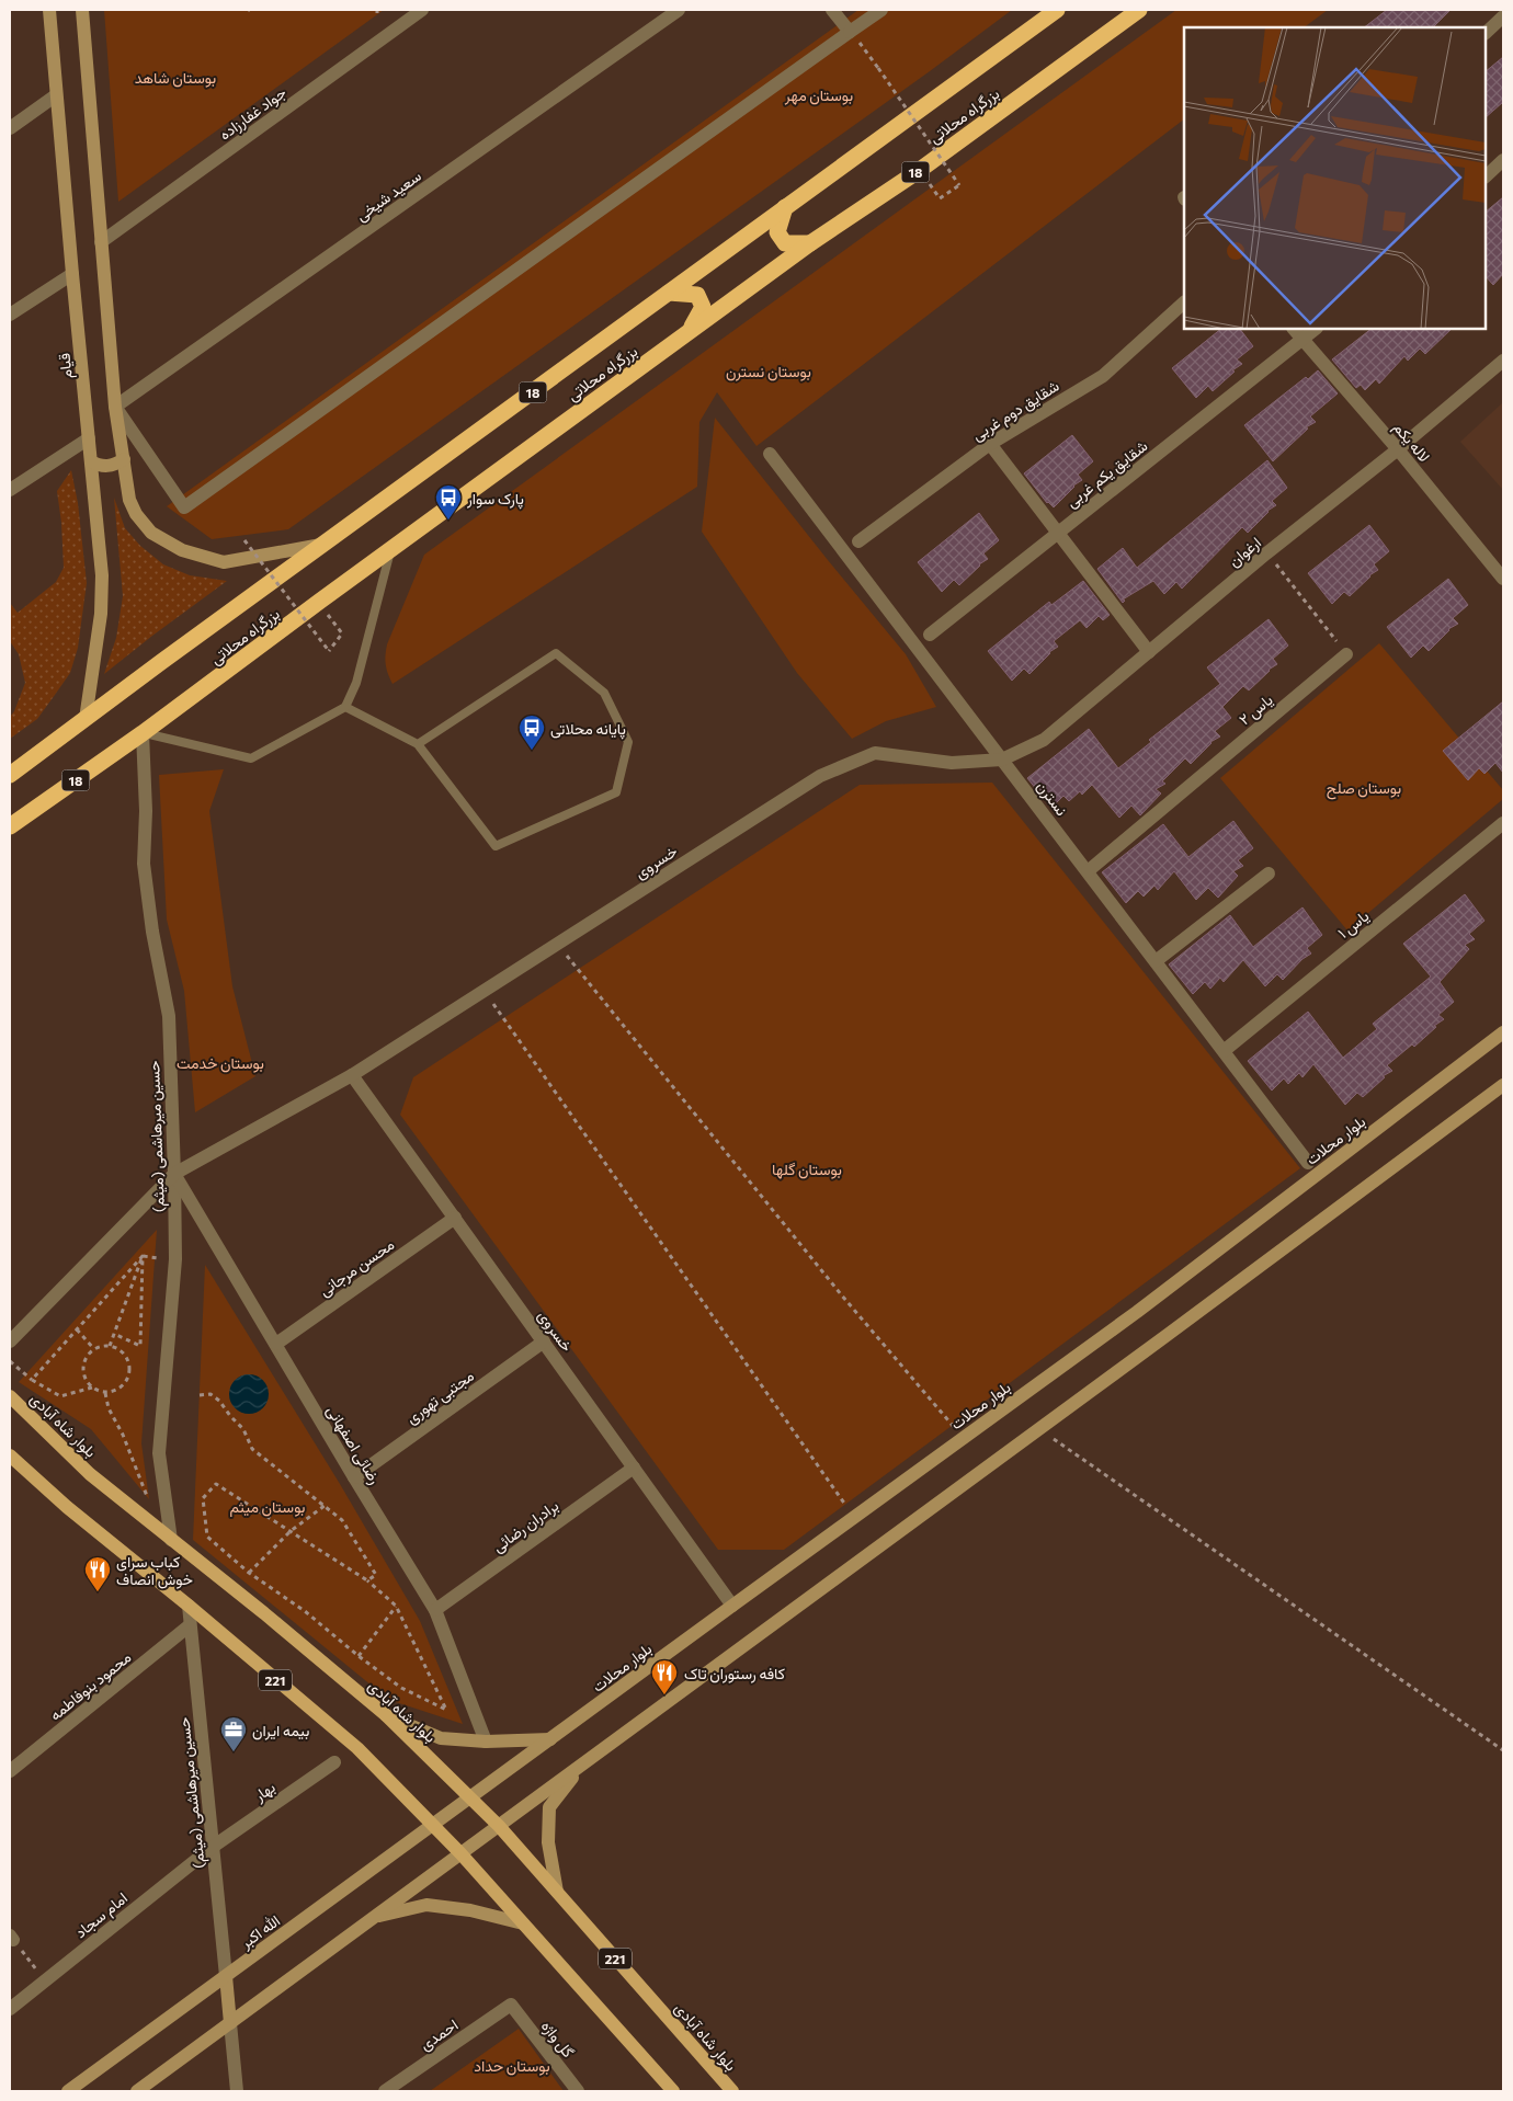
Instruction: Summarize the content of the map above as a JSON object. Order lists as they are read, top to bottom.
{
  "streets": {
    "highway": ["بزرگراه محلاتی", "18"],
    "main road": [
      "قیام",
      "بلوار محلات",
      "بلوار شاه آبادی",
      "221",
      "الله اکبر"
    ],
    "street": [
      "جواد غفارزاده",
      "سعید شیخی",
      "شقایق دوم غربی",
      "لاله یکم",
      "شقایق یکم غربی",
      "ارغوان",
      "یاس ۲",
      "نسترن",
      "خسروی",
      "یاس ۱",
      "حسین میرهاشمی (میثم)",
      "محسن مرجانی",
      "مجتبی تهوری",
      "رضائی اصفهانی",
      "برادران رضائی",
      "محمود بنوفاطمه",
      "بهار",
      "امام سجاد",
      "احمدی",
      "گل واژه"
    ]
  },
  "crossings": [
    ["بزرگراه محلاتی", "قیام"],
    ["بزرگراه محلاتی", "حسین میرهاشمی (میثم)"],
    ["لاله یکم", "شقایق یکم غربی"],
    ["لاله یکم", "ارغوان"],
    ["ارغوان", "نسترن"],
    ["ارغوان", "خسروی"],
    ["یاس ۲", "نسترن"],
    ["نسترن", "خسروی"],
    ["نسترن", "یاس ۱"],
    ["خسروی", "حسین میرهاشمی (میثم)"],
    ["خسروی", "بلوار محلات"],
    ["خسروی", "محسن مرجانی"],
    ["خسروی", "مجتبی تهوری"],
    ["خسروی", "رضائی اصفهانی"],
    ["خسروی", "برادران رضائی"],
    ["حسین میرهاشمی (میثم)", "بلوار شاه آبادی"],
    ["حسین میرهاشمی (میثم)", "رضائی اصفهانی"],
    ["حسین میرهاشمی (میثم)", "221"],
    ["حسین میرهاشمی (میثم)", "محمود بنوفاطمه"],
    ["حسین میرهاشمی (میثم)", "بهار"],
    ["حسین میرهاشمی (میثم)", "امام سجاد"],
    ["حسین میرهاشمی (میثم)", "الله اکبر"],
    ["بلوار محلات", "بلوار شاه آبادی"],
    ["بلوار محلات", "الله اکبر"],
    ["محسن مرجانی", "رضائی اصفهانی"],
    ["مجتبی تهوری", "رضائی اصفهانی"],
    ["بلوار شاه آبادی", "الله اکبر"],
    ["رضائی اصفهانی", "برادران رضائی"],
    ["221", "الله اکبر"],
    ["بهار", "امام سجاد"],
    ["احمدی", "گل واژه"]
  ],
  "parks": [
    "بوستان شاهد",
    "بوستان مهر",
    "بوستان نسترن",
    "بوستان صلح",
    "بوستان خدمت",
    "بوستان گلها",
    "بوستان میثم",
    "بوستان حداد"
  ],
  "places": {
    "bus stop": ["پارک سوار", "پایانه محلاتی"],
    "restaurant": ["کباب سرای خوش انصاف", "کافه رستوران تاک"],
    "office": ["بیمه ایران"]
  }
}
